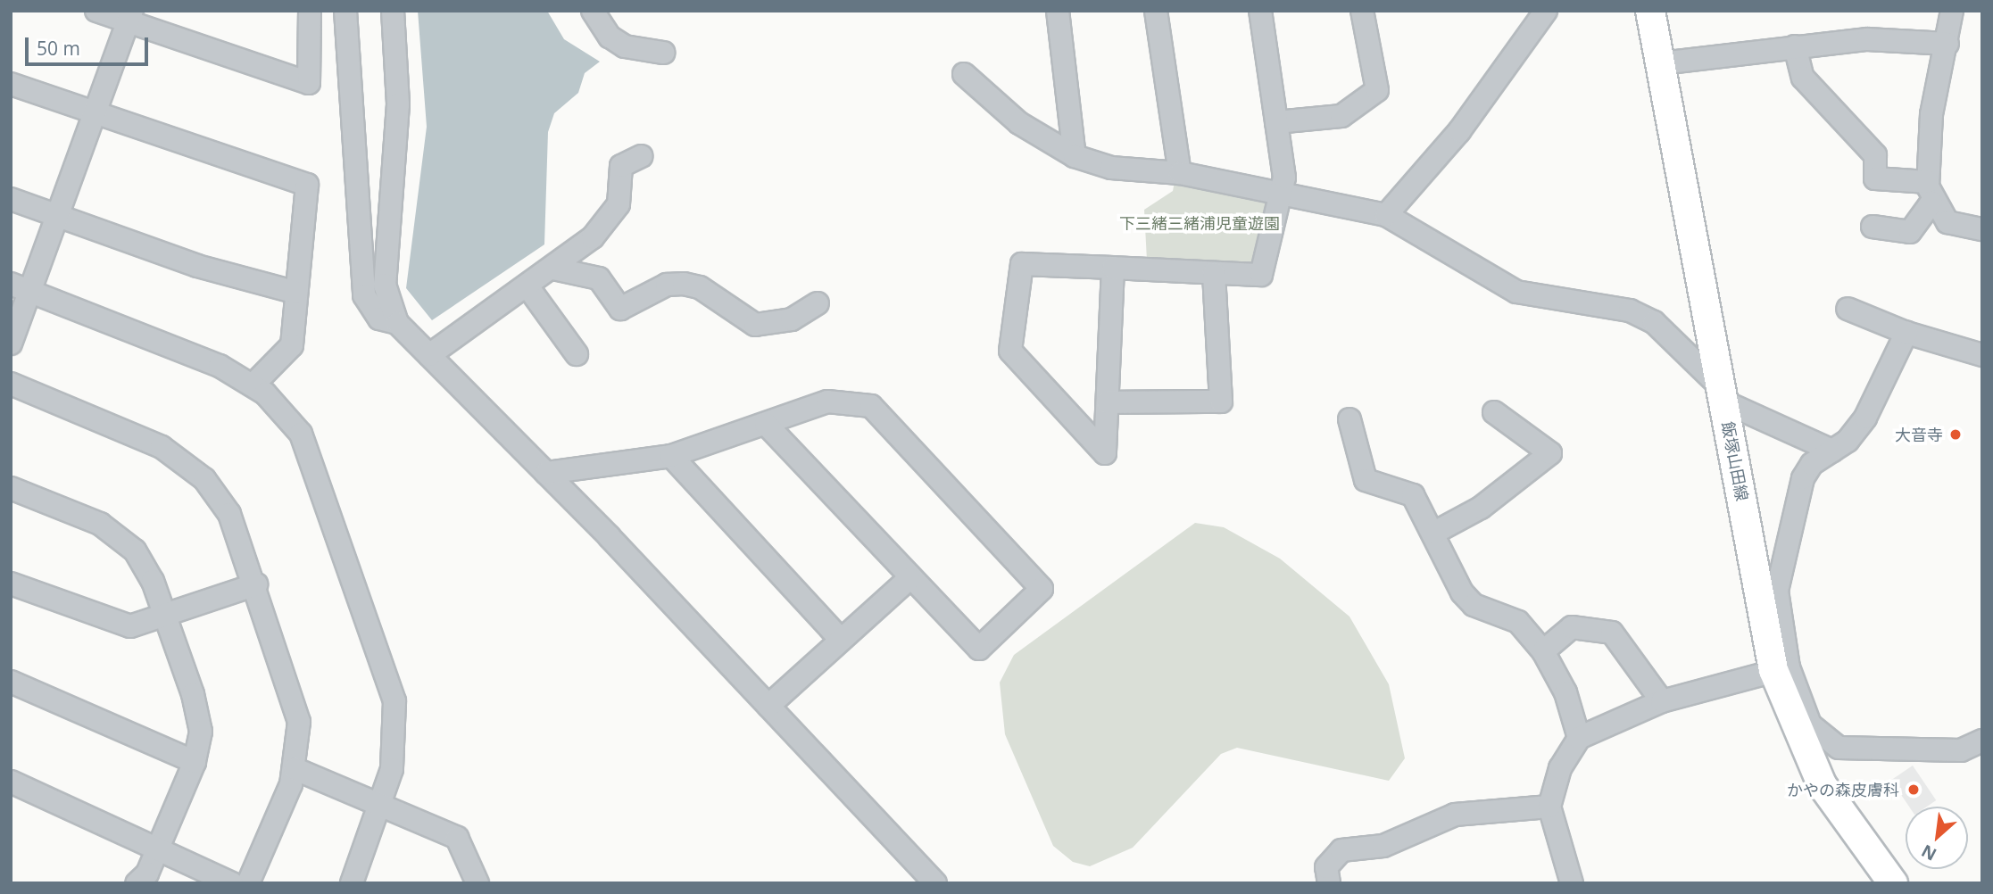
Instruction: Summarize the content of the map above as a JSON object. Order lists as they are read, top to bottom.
{
  "streets": {
    "main road": ["飯塚山田線"]
  },
  "parks": ["下三緒三緒浦児童遊園"],
  "places": ["大音寺", "かやの森皮膚科"],
  "scale_bar": "50 m",
  "north": "bottom left"
}
